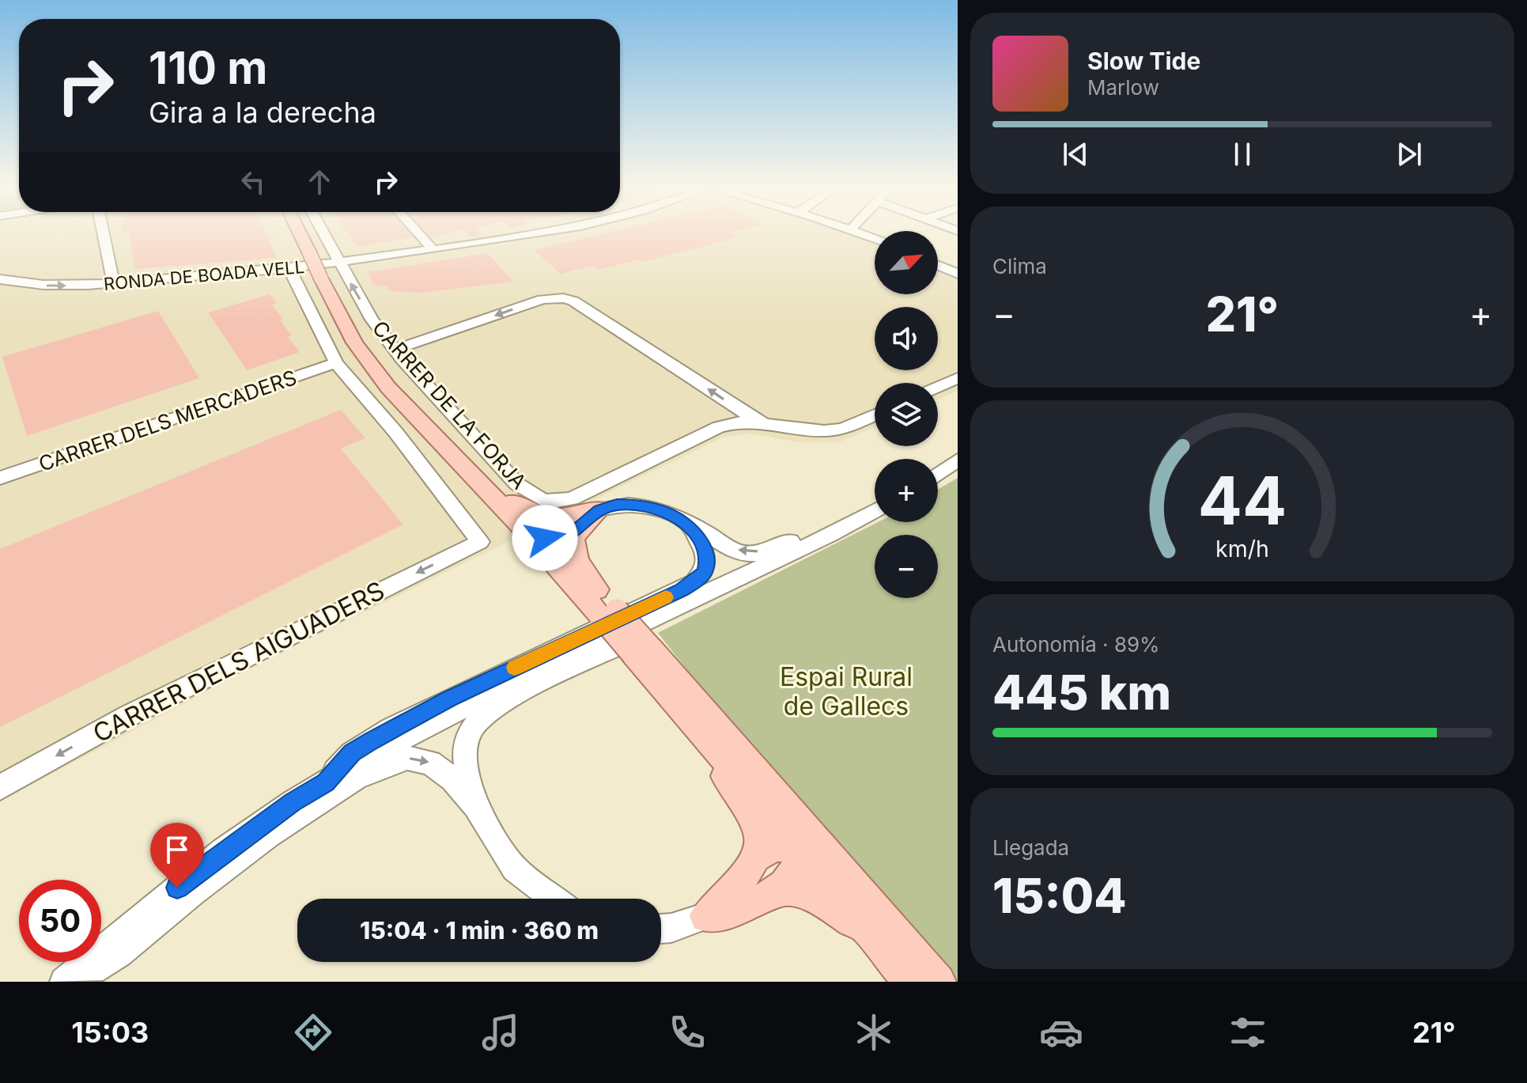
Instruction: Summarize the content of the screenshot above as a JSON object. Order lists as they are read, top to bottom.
{
  "streets": {
    "street": [
      "RONDA DE BOADA VELL",
      "CARRER DE LA FORJA",
      "CARRER DELS MERCADERS",
      "CARRER DELS AIGUADERS"
    ]
  },
  "crossings": [
    ["RONDA DE BOADA VELL", "CARRER DE LA FORJA"],
    ["CARRER DELS MERCADERS", "CARRER DELS AIGUADERS"]
  ],
  "parks": ["Espai Rural de Gallecs"],
  "north": "top right",
  "page": {
    "turn": ["110 m", "Gira a la derecha"],
    "song": ["Slow Tide", "Marlow"],
    "tile": [
      "Clima",
      ["Autonomía · 89%", "445 km"],
      ["Llegada", "15:04"]
    ],
    "map_buttons": ["+", "−"],
    "heat": ["−", "21°", "+"],
    "limit": "50",
    "trip": "15:04 · 1 min · 360 m",
    "tabs": ["15:03", "21°"],
    "gauge": ["44", "km/h"]
  }
}
